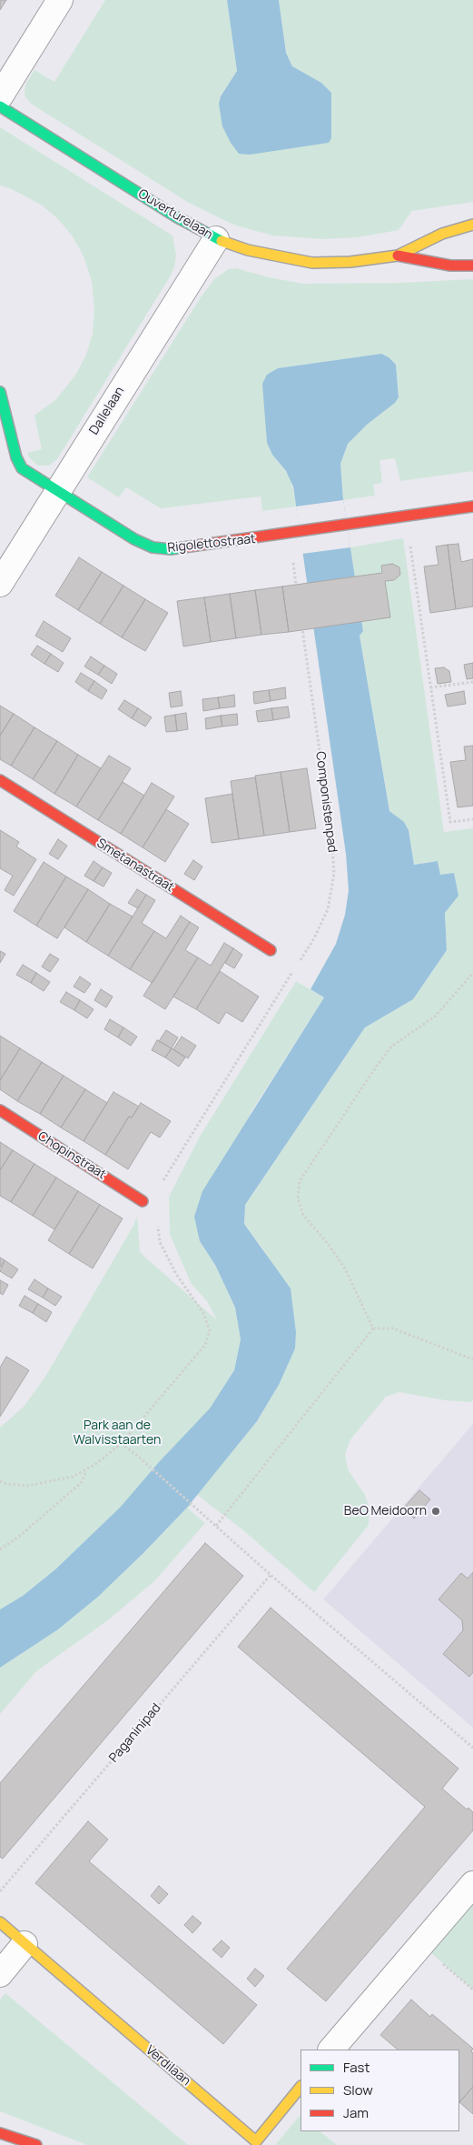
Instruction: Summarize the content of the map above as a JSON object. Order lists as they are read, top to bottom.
{
  "streets": {
    "street": [
      "Ouverturelaan",
      "Dallelaan",
      "Rigolettostraat",
      "Smetanastraat",
      "Chopinstraat",
      "Verdilaan"
    ],
    "path": ["Componistenpad", "Paganinipad"]
  },
  "crossings": [
    ["Ouverturelaan", "Dallelaan"],
    ["Dallelaan", "Rigolettostraat"]
  ],
  "parks": ["Park aan de Walvisstaarten"],
  "places": ["BeO Meidoorn"],
  "legend": ["Fast", "Slow", "Jam"]
}
